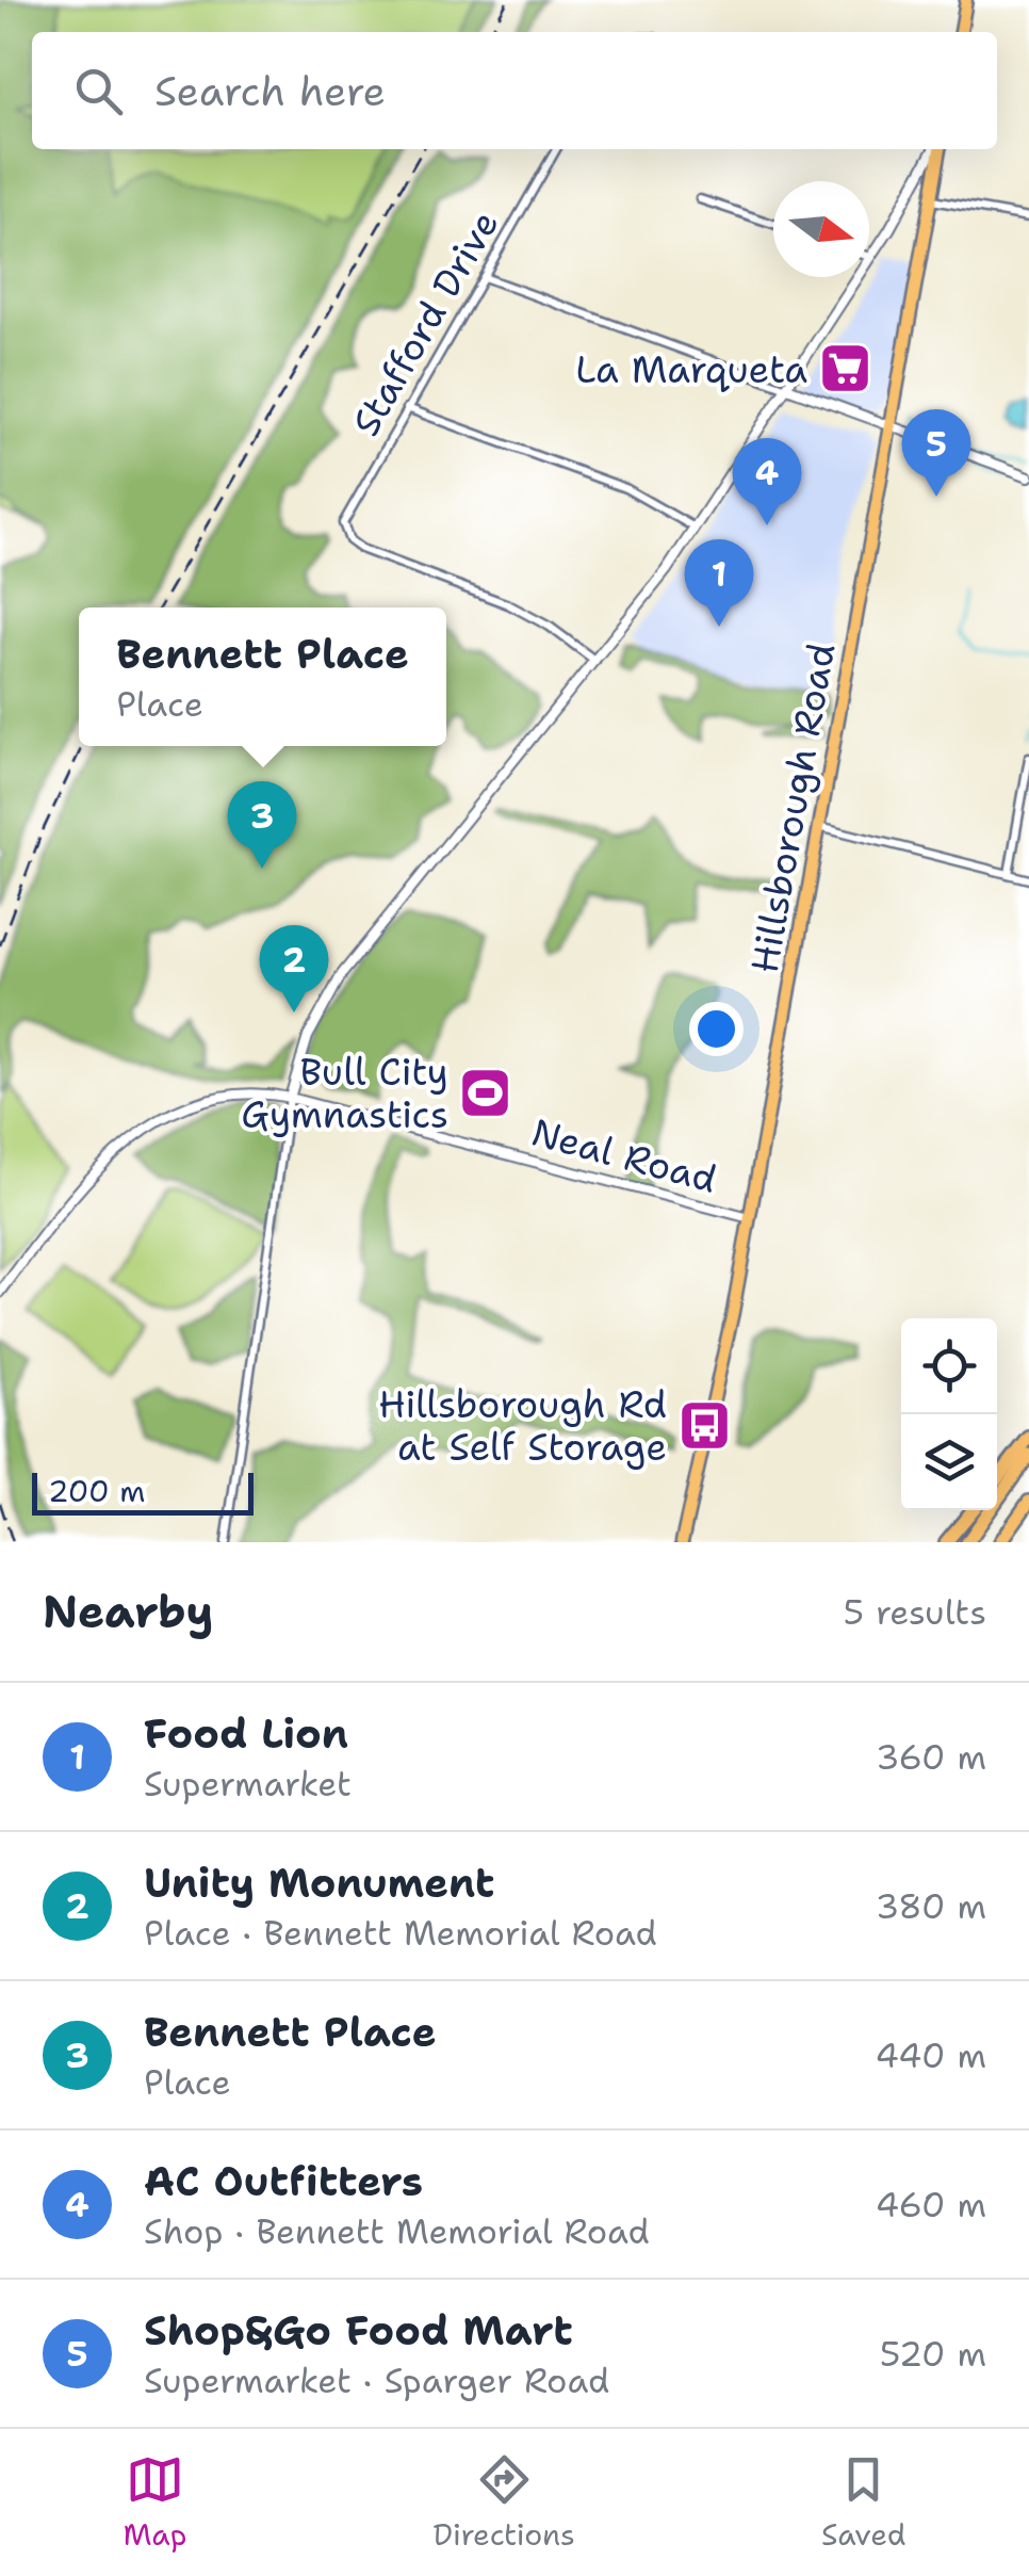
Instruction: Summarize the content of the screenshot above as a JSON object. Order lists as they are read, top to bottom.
{
  "streets": {
    "main road": ["Hillsborough Road"],
    "street": ["Stafford Drive", "Neal Road"]
  },
  "crossings": [
    ["Hillsborough Road", "Neal Road"]
  ],
  "places": {
    "supermarket": ["La Marqueta"],
    "sports": ["Bull City Gymnastics"],
    "bus stop": ["Hillsborough Rd at Self Storage"]
  },
  "scale_bar": "200 m",
  "north": "right",
  "page": {
    "search": "Search here",
    "pins": [
      "5",
      "4",
      "1",
      "3",
      "2"
    ],
    "popup": ["Bennett Place", "Place"],
    "scale": "200 m",
    "heading": ["Nearby", "5 results"],
    "list": [
      {
        "mark": "1",
        "name": "Food Lion",
        "note": "Supermarket",
        "value": "360 m"
      },
      {
        "mark": "2",
        "name": "Unity Monument",
        "note": "Place · Bennett Memorial Road",
        "value": "380 m"
      },
      {
        "mark": "3",
        "name": "Bennett Place",
        "note": "Place",
        "value": "440 m"
      },
      {
        "mark": "4",
        "name": "AC Outfitters",
        "note": "Shop · Bennett Memorial Road",
        "value": "460 m"
      },
      {
        "mark": "5",
        "name": "Shop&Go Food Mart",
        "note": "Supermarket · Sparger Road",
        "value": "520 m"
      }
    ],
    "nav": ["Map", "Directions", "Saved"]
  }
}
